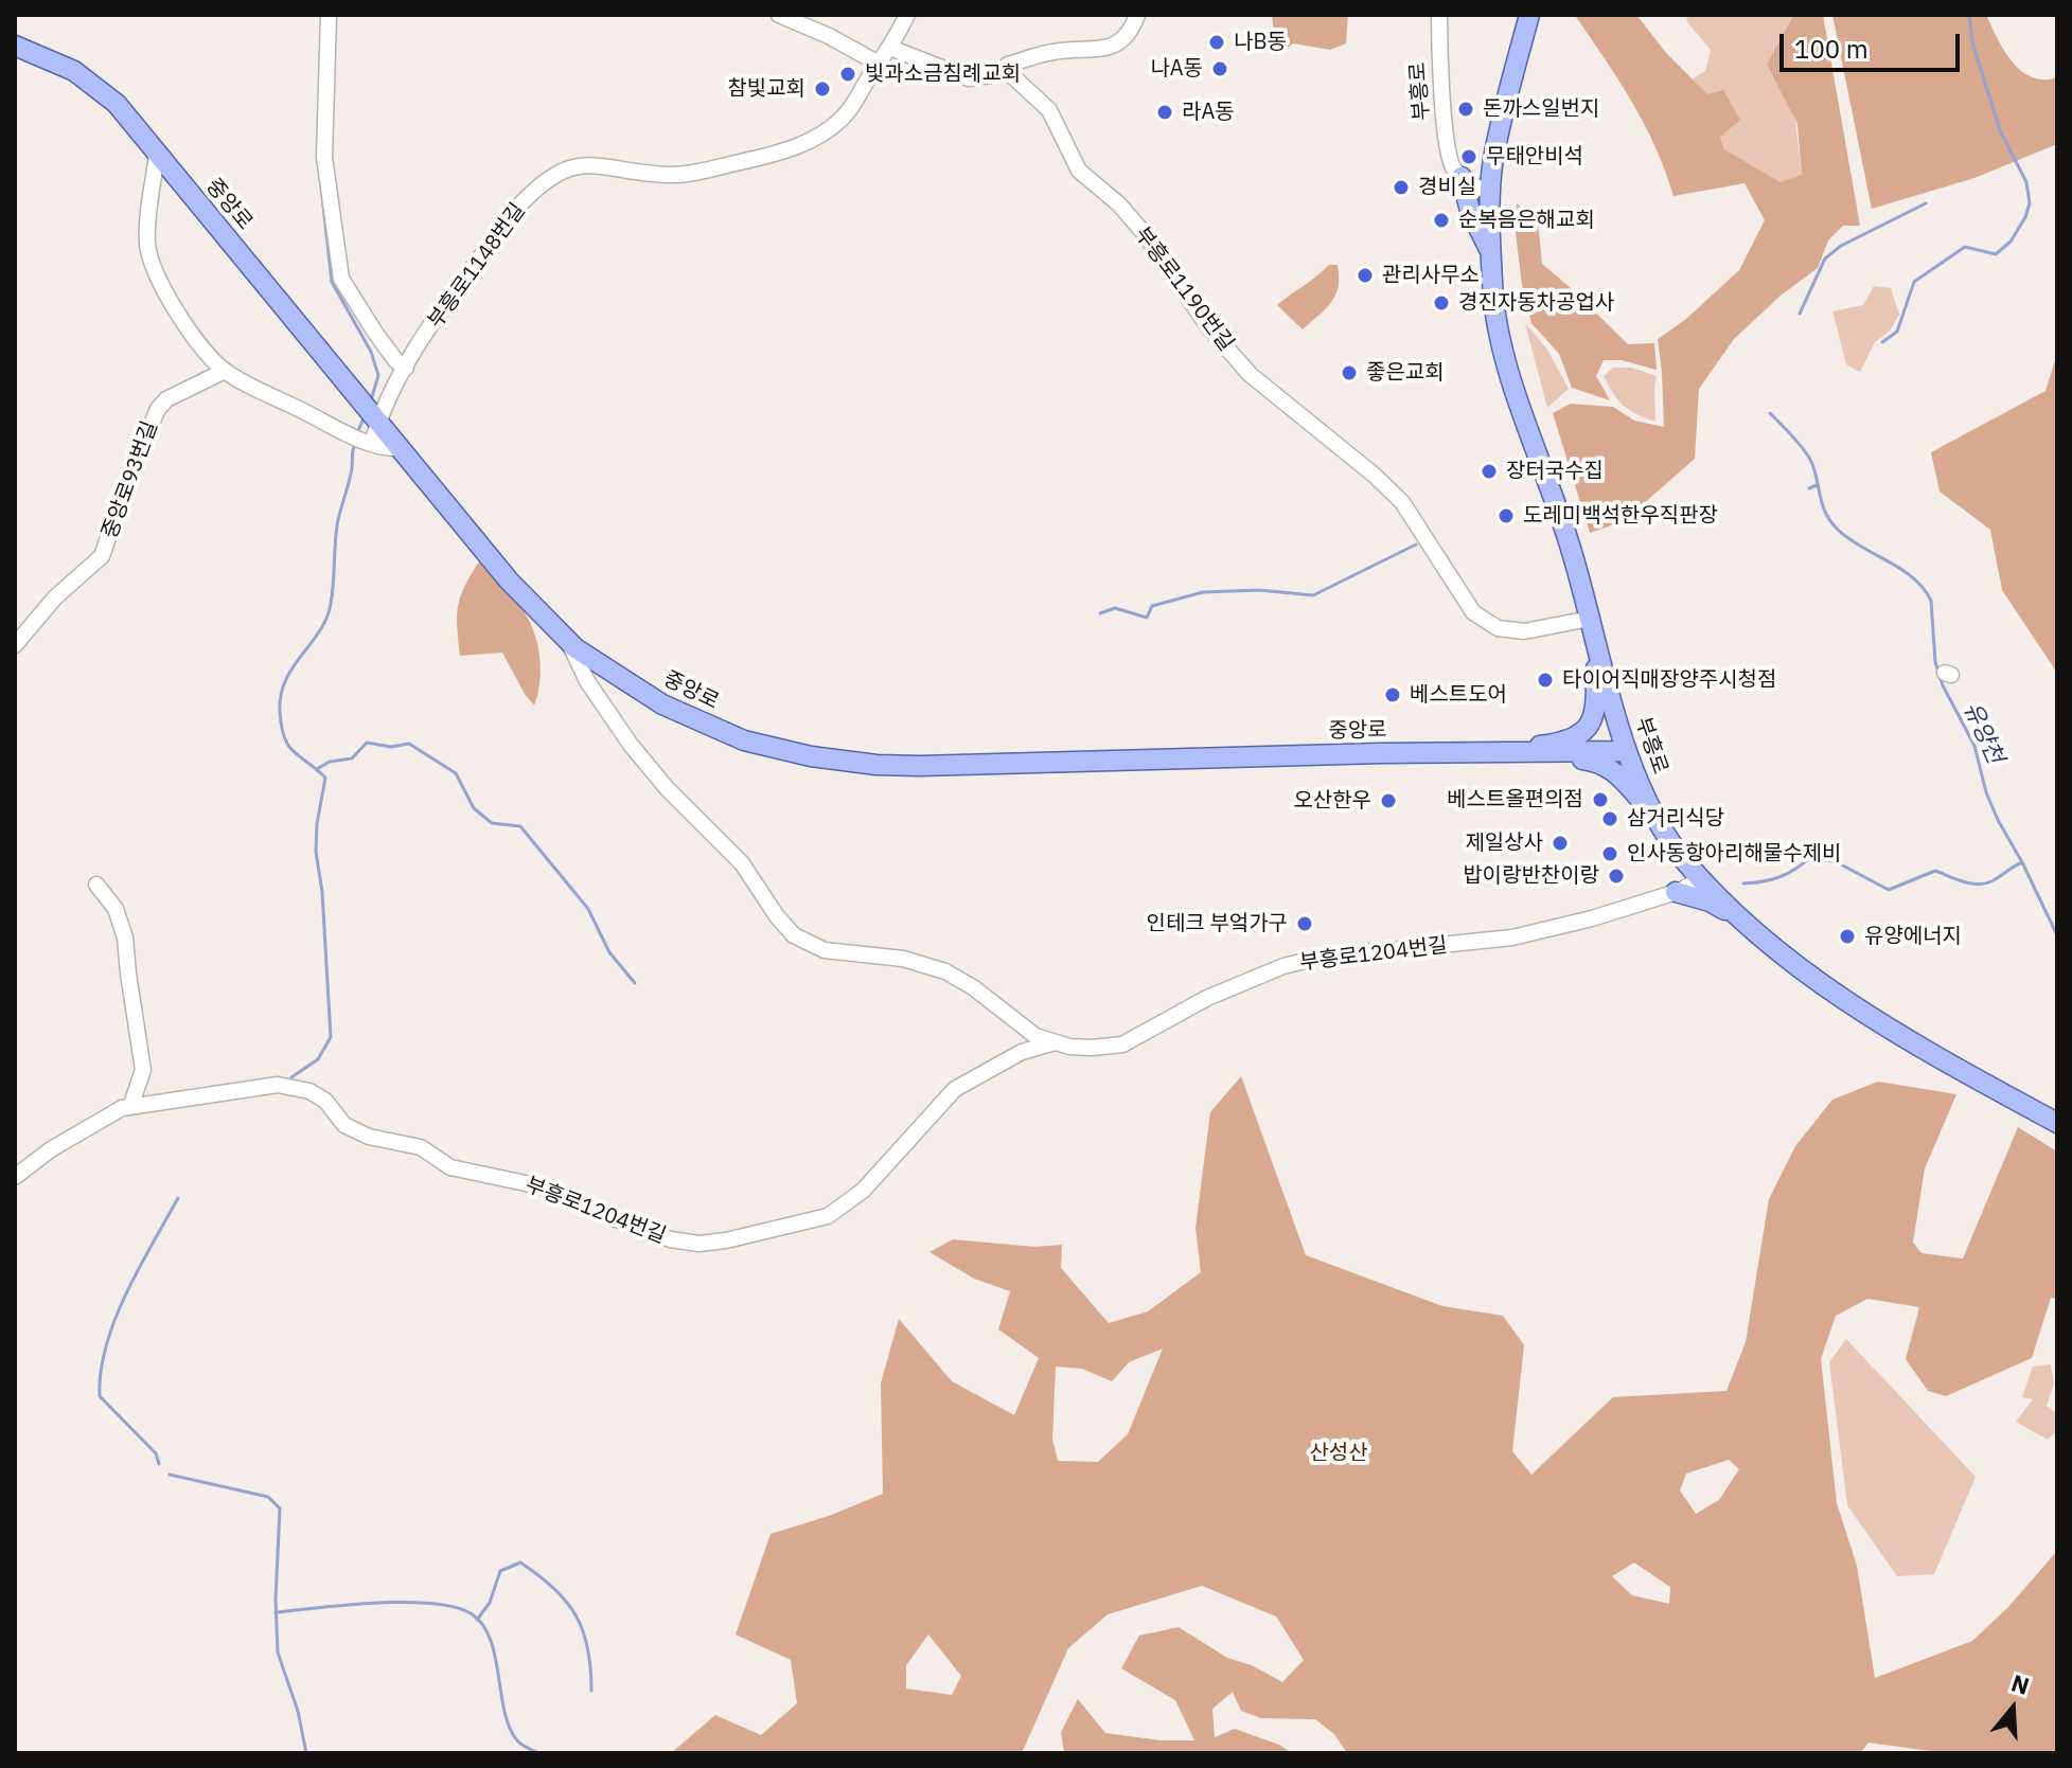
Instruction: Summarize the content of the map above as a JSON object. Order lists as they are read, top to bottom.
{
  "streets": {
    "main road": ["부흥로", "중앙로"],
    "street": [
      "부흥로1148번길",
      "부흥로1190번길",
      "중앙로93번길",
      "부흥로1204번길"
    ]
  },
  "crossings": [
    ["부흥로", "중앙로"],
    ["부흥로", "부흥로1190번길"],
    ["부흥로", "부흥로1204번길"],
    ["중앙로", "부흥로1148번길"],
    ["중앙로", "부흥로1204번길"]
  ],
  "water": ["유양천"],
  "parks": ["산성산"],
  "places": [
    "나B동",
    "나A동",
    "빛과소금침례교회",
    "참빛교회",
    "돈까스일번지",
    "라A동",
    "무태안비석",
    "경비실",
    "순복음은해교회",
    "관리사무소",
    "경진자동차공업사",
    "좋은교회",
    "장터국수집",
    "도레미백석한우직판장",
    "타이어직매장양주시청점",
    "베스트도어",
    "베스트올편의점",
    "오산한우",
    "삼거리식당",
    "제일상사",
    "인사동항아리해물수제비",
    "밥이랑반찬이랑",
    "인테크 부엌가구",
    "유양에너지"
  ],
  "scale_bar": "100 m",
  "north": "top"
}
